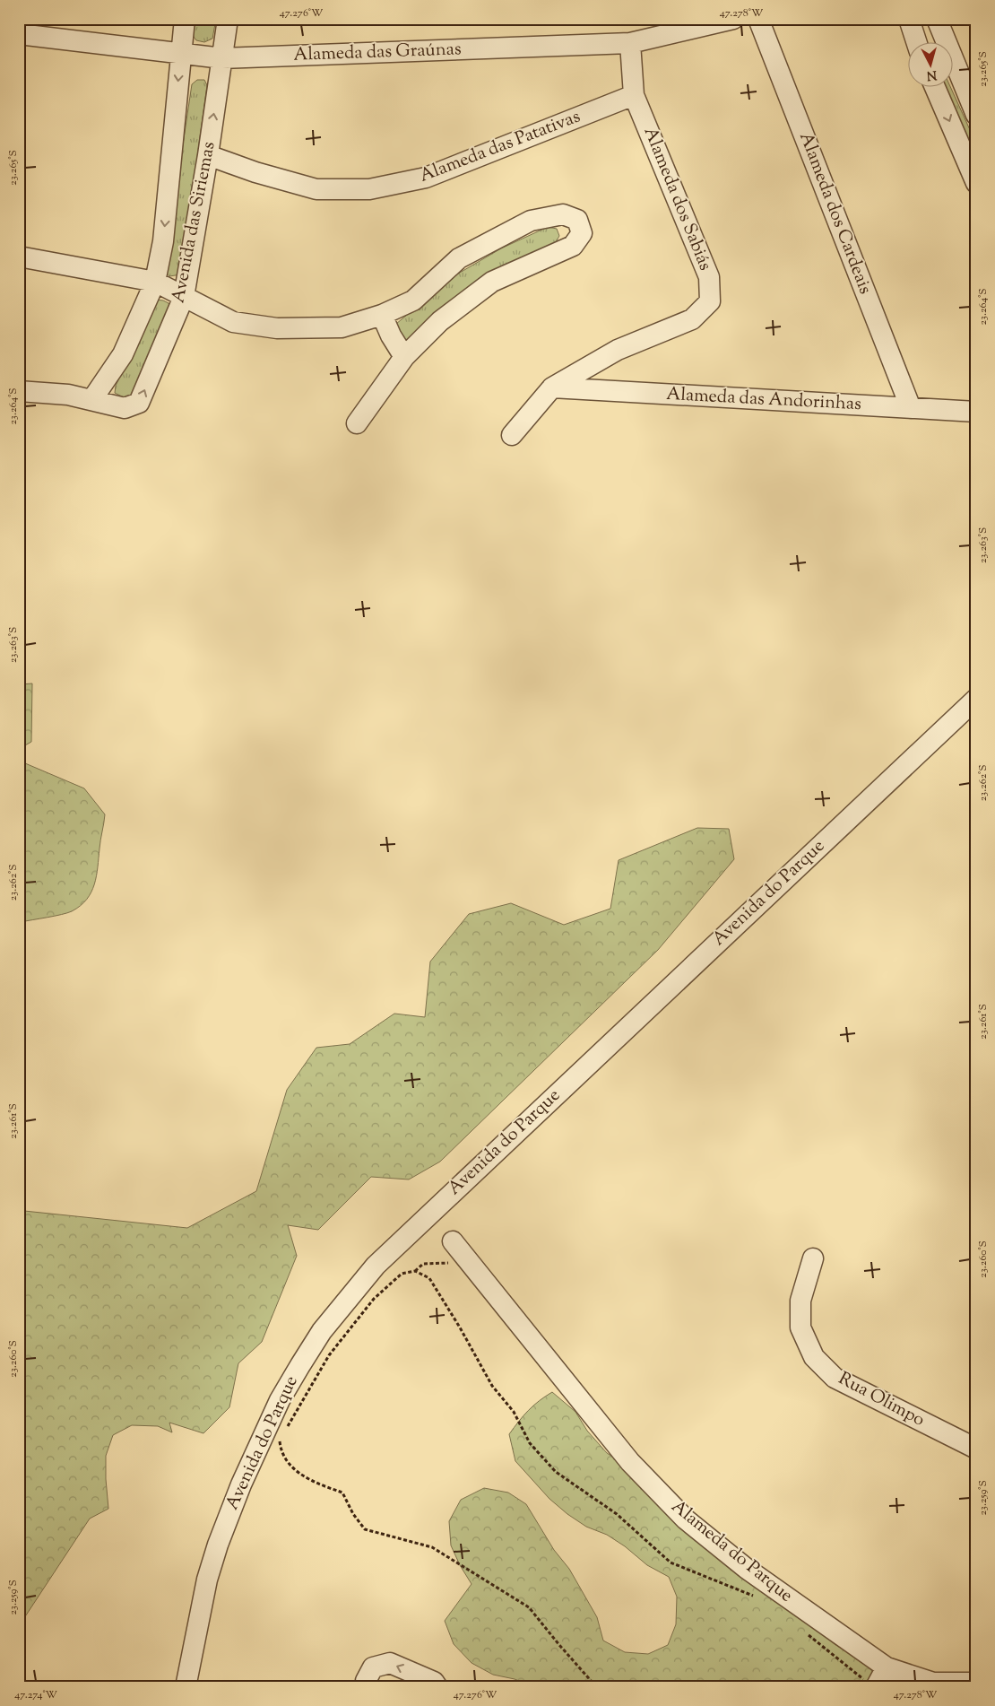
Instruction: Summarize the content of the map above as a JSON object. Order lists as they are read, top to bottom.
{
  "streets": {
    "street": [
      "Alameda das Graúnas",
      "Alameda das Patativas",
      "Alameda dos Sabiás",
      "Alameda dos Cardeais",
      "Avenida das Siriemas",
      "Alameda das Andorinhas",
      "Avenida do Parque",
      "Rua Olimpo",
      "Alameda do Parque"
    ]
  },
  "crossings": [
    ["Alameda das Graúnas", "Alameda dos Sabiás"],
    ["Alameda das Graúnas", "Avenida das Siriemas"],
    ["Alameda das Patativas", "Alameda dos Sabiás"],
    ["Alameda das Patativas", "Avenida das Siriemas"],
    ["Alameda dos Sabiás", "Alameda das Andorinhas"],
    ["Alameda dos Cardeais", "Alameda das Andorinhas"]
  ],
  "north": "bottom",
  "coordinates": [
    "47.276°W",
    "47.278°W",
    "23.265°S",
    "23.264°S",
    "23.263°S",
    "23.262°S",
    "23.261°S",
    "23.260°S",
    "23.259°S",
    "47.274°W"
  ]
}
